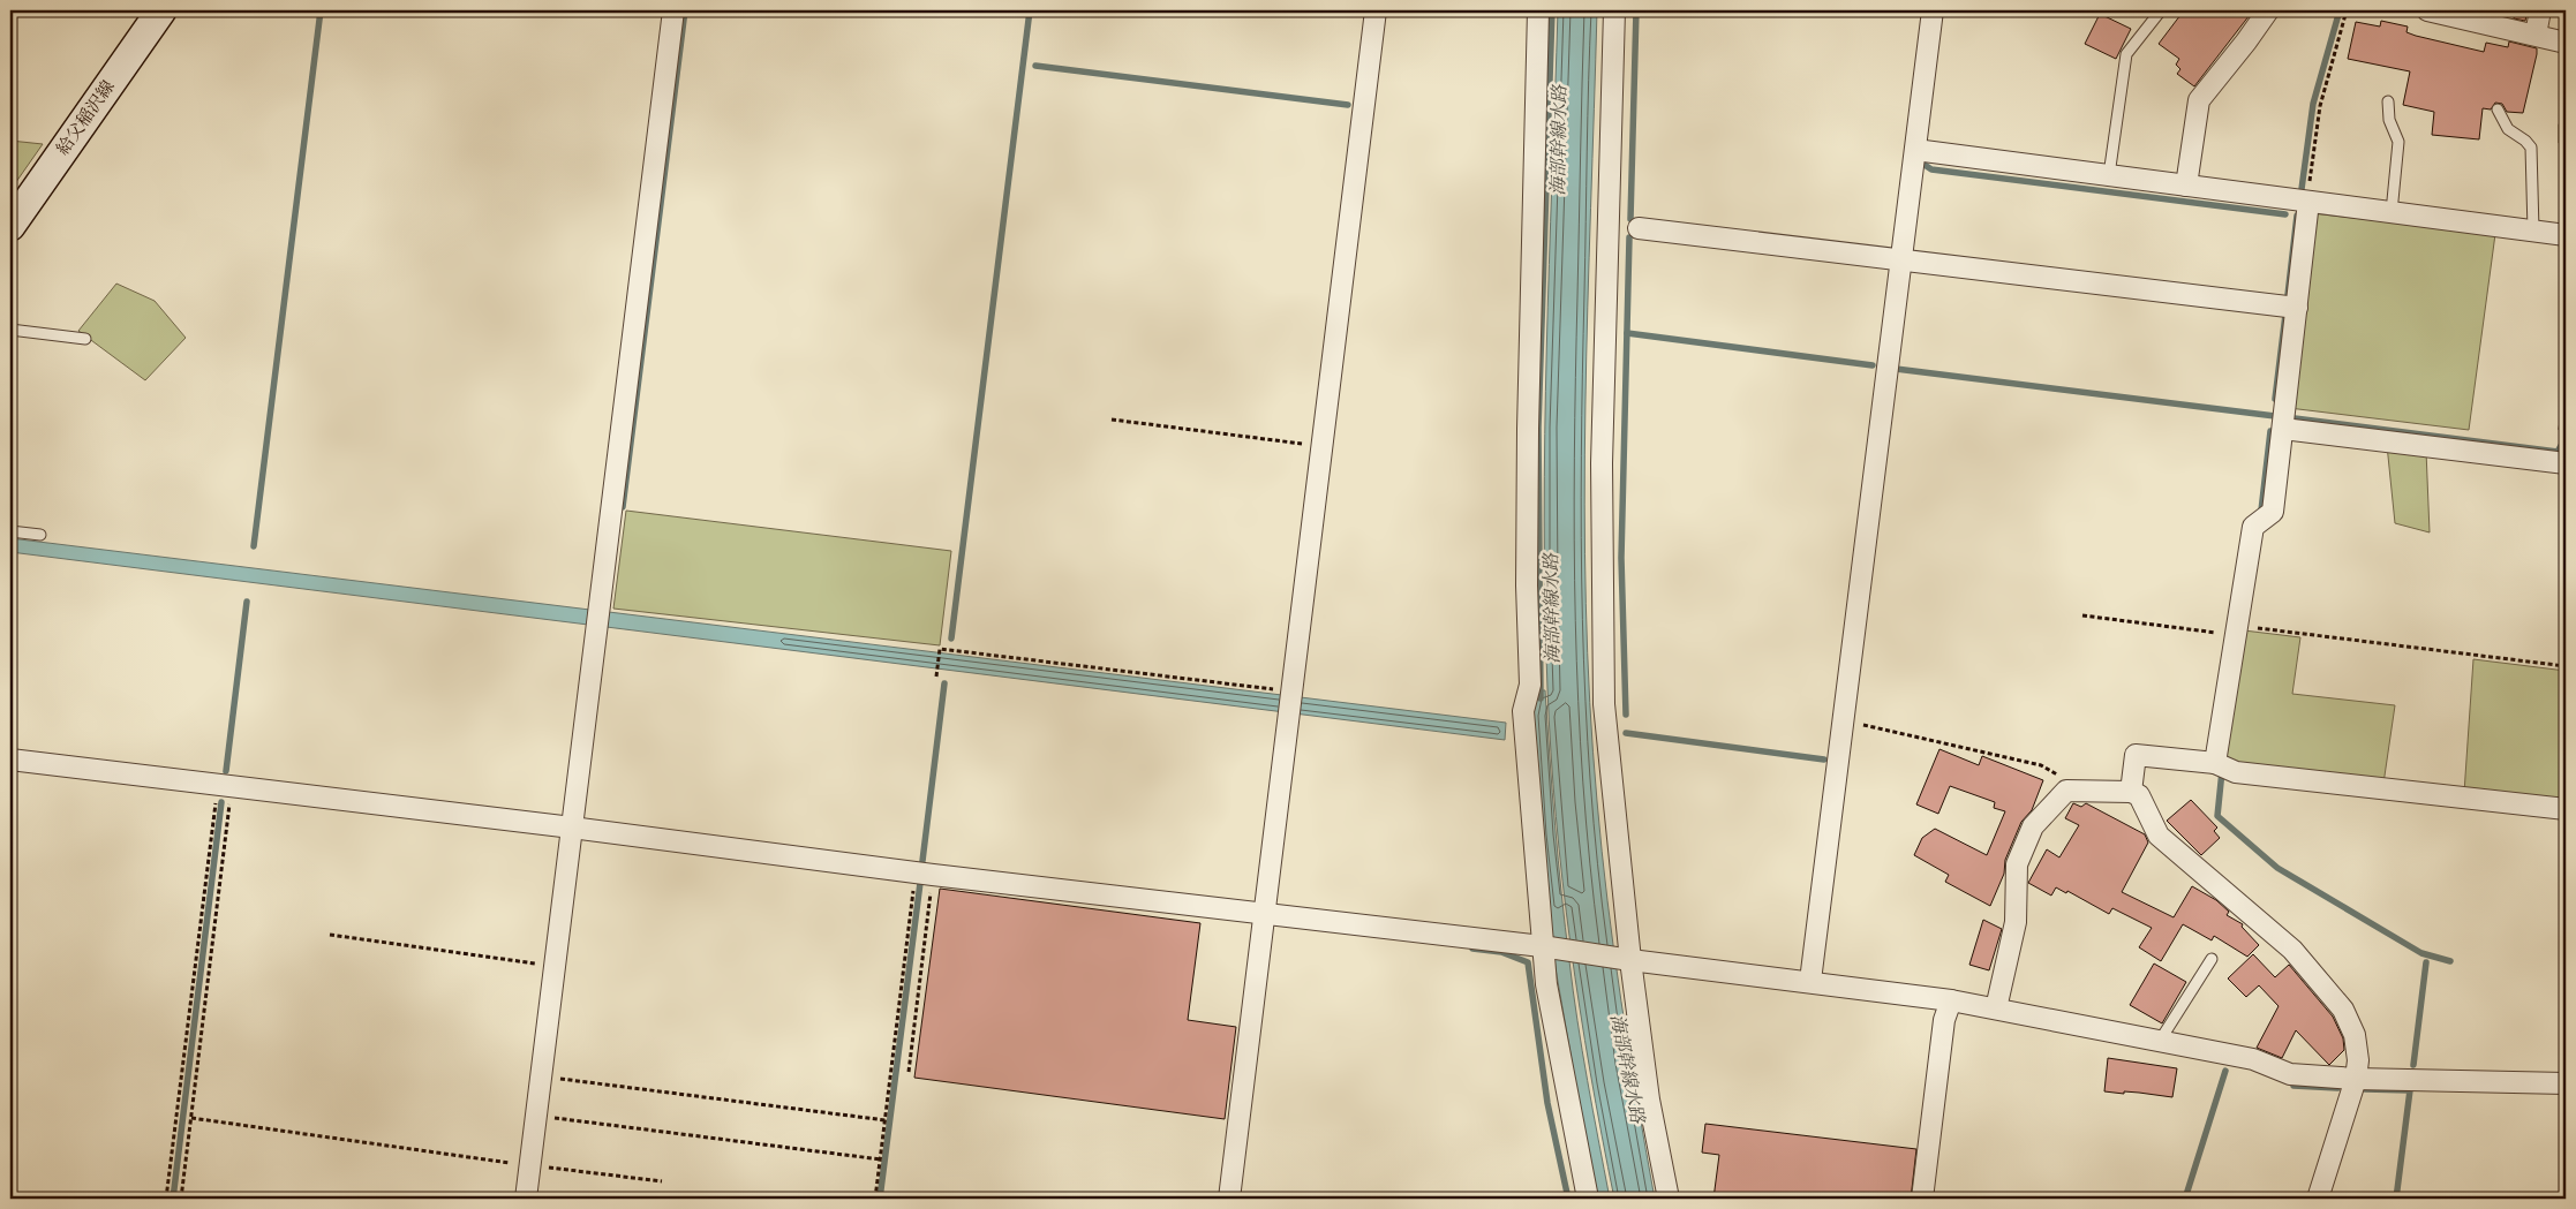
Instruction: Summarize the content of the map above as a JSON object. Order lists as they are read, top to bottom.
{
  "streets": {
    "main road": ["給父稲沢線"]
  },
  "water": ["海部幹線水路"]
}
